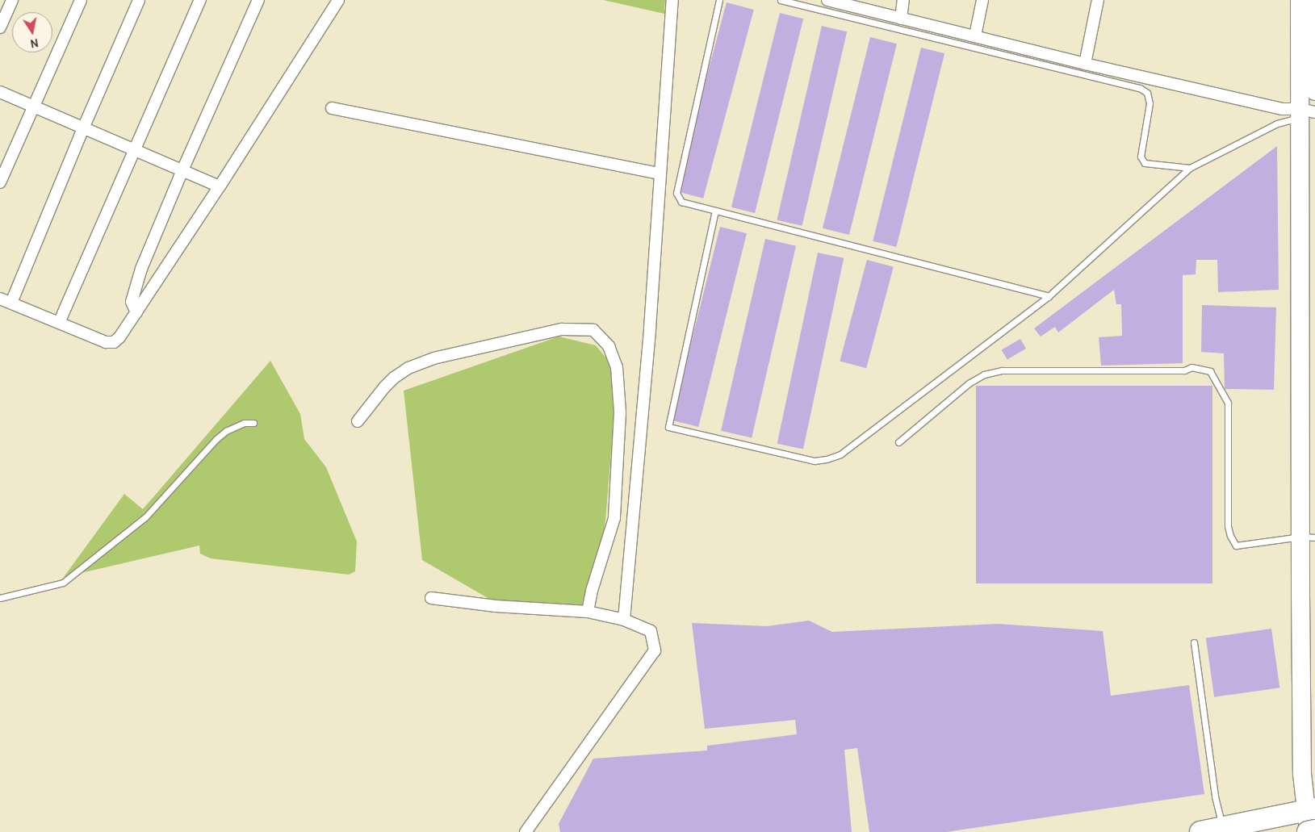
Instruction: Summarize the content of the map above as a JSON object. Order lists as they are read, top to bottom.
{
  "north": "bottom"
}
